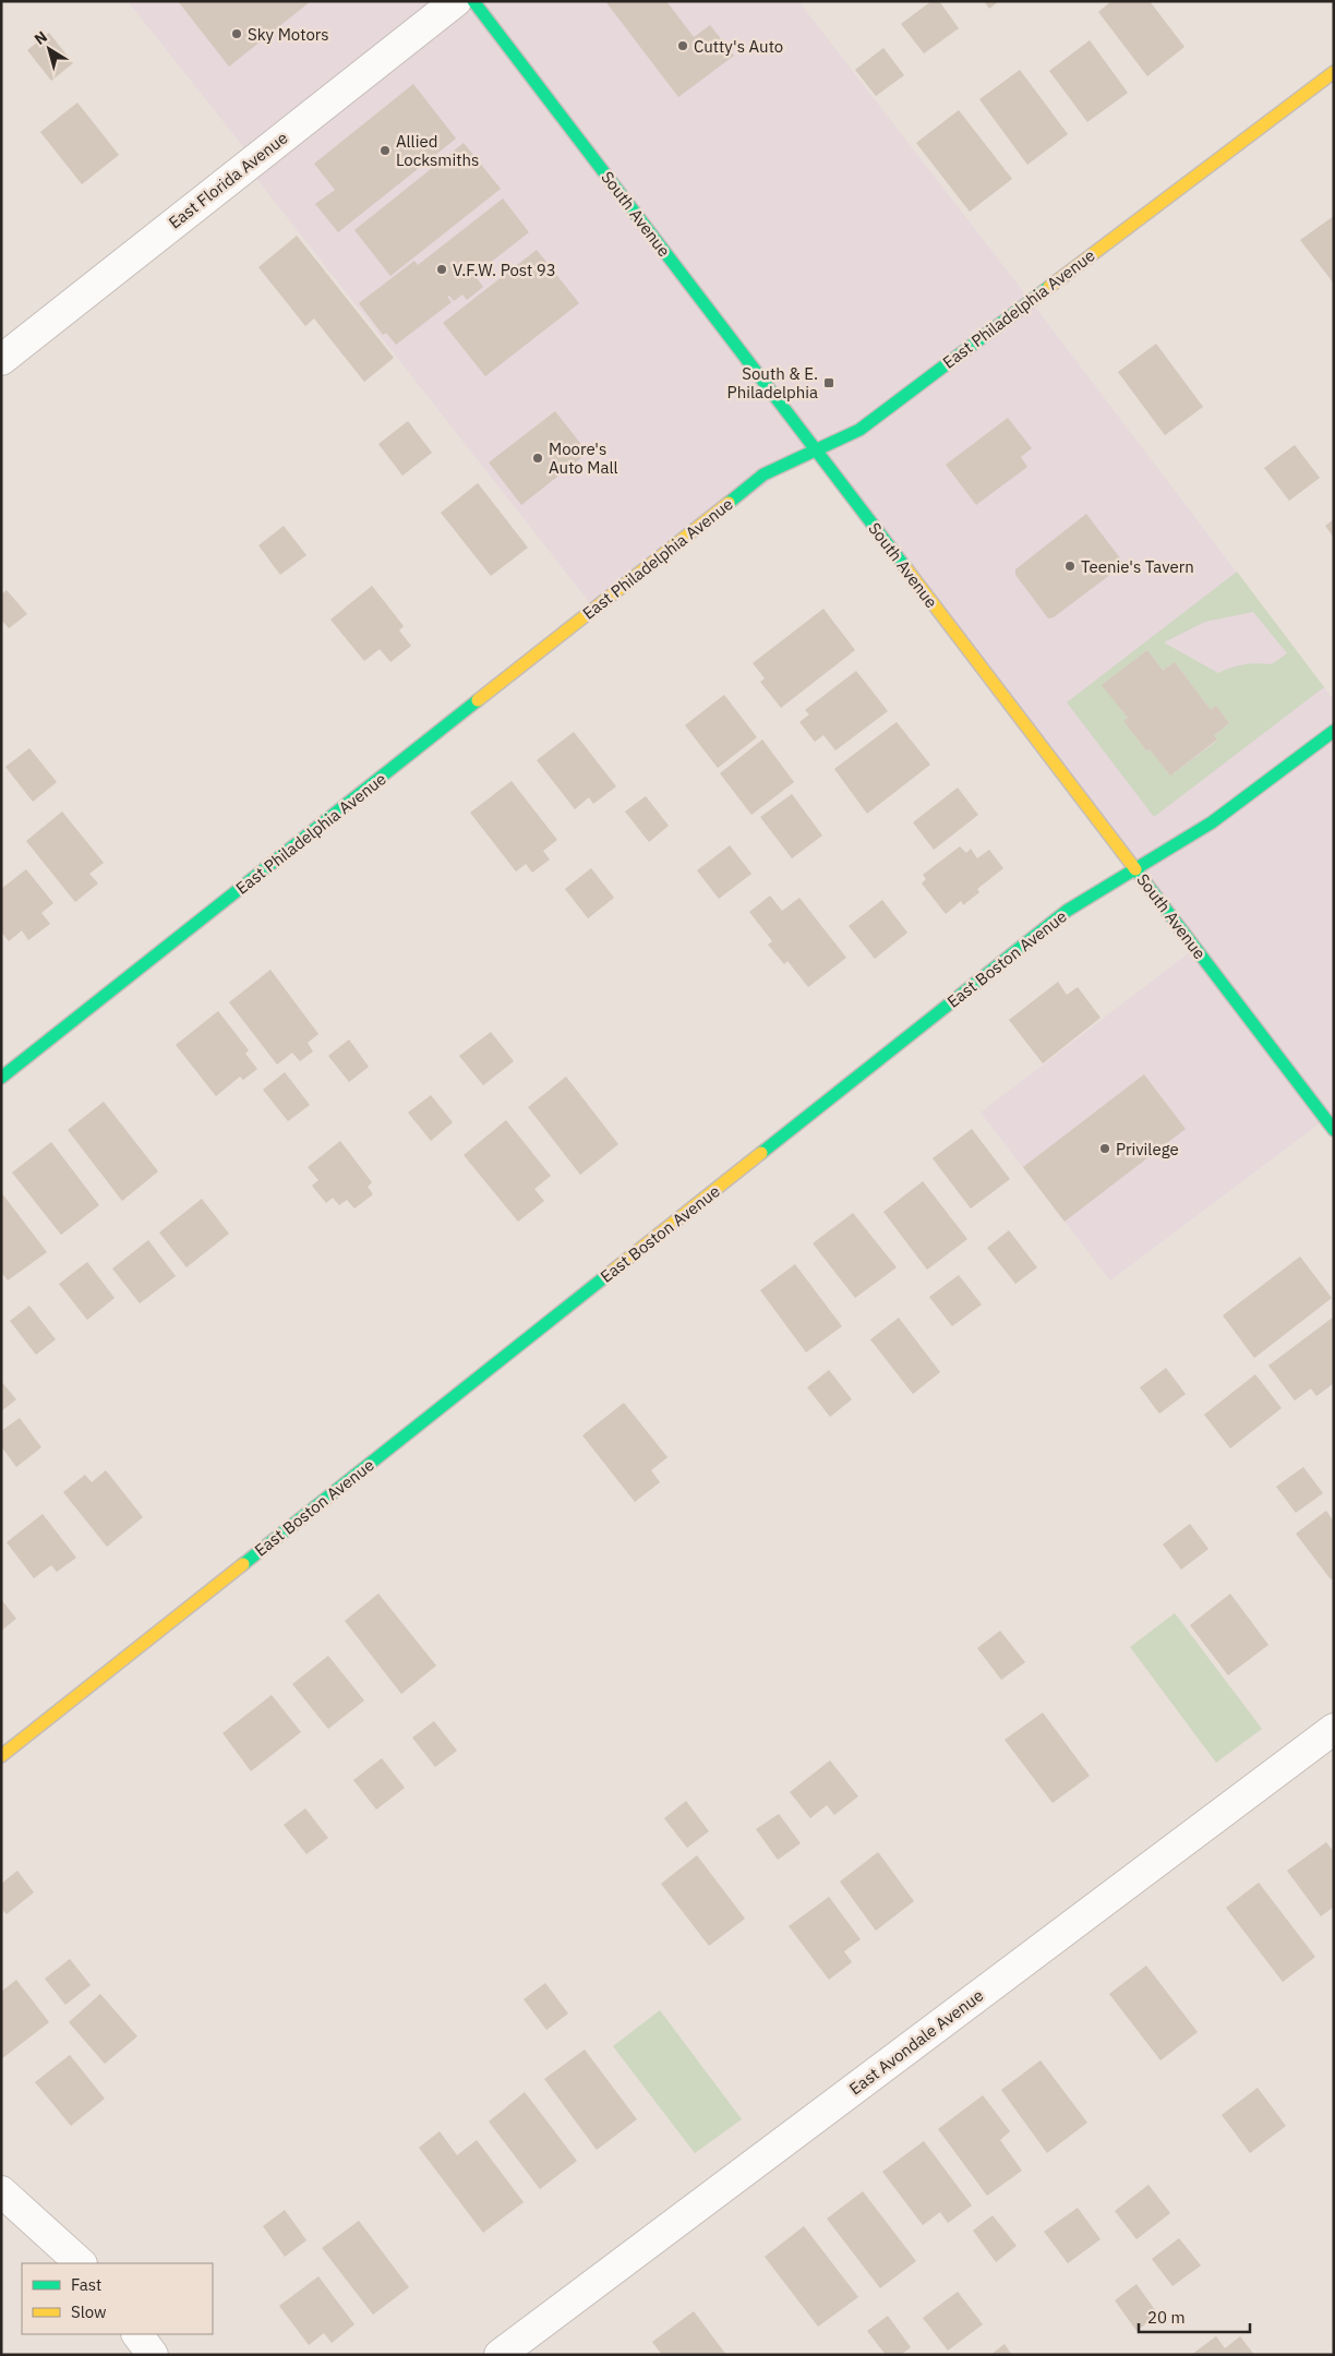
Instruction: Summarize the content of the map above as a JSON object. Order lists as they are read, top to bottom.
{
  "streets": {
    "street": [
      "East Florida Avenue",
      "South Avenue",
      "East Philadelphia Avenue",
      "East Boston Avenue",
      "East Avondale Avenue"
    ]
  },
  "crossings": [
    ["South Avenue", "East Philadelphia Avenue"],
    ["South Avenue", "East Boston Avenue"]
  ],
  "places": {
    "other": [
      "Sky Motors",
      "Cutty's Auto",
      "Allied Locksmiths",
      "V.F.W. Post 93",
      "Moore's Auto Mall",
      "Teenie's Tavern",
      "Privilege"
    ],
    "transit": ["South & E. Philadelphia"]
  },
  "legend": ["Fast", "Slow"],
  "scale_bar": "20 m",
  "north": "top left"
}
